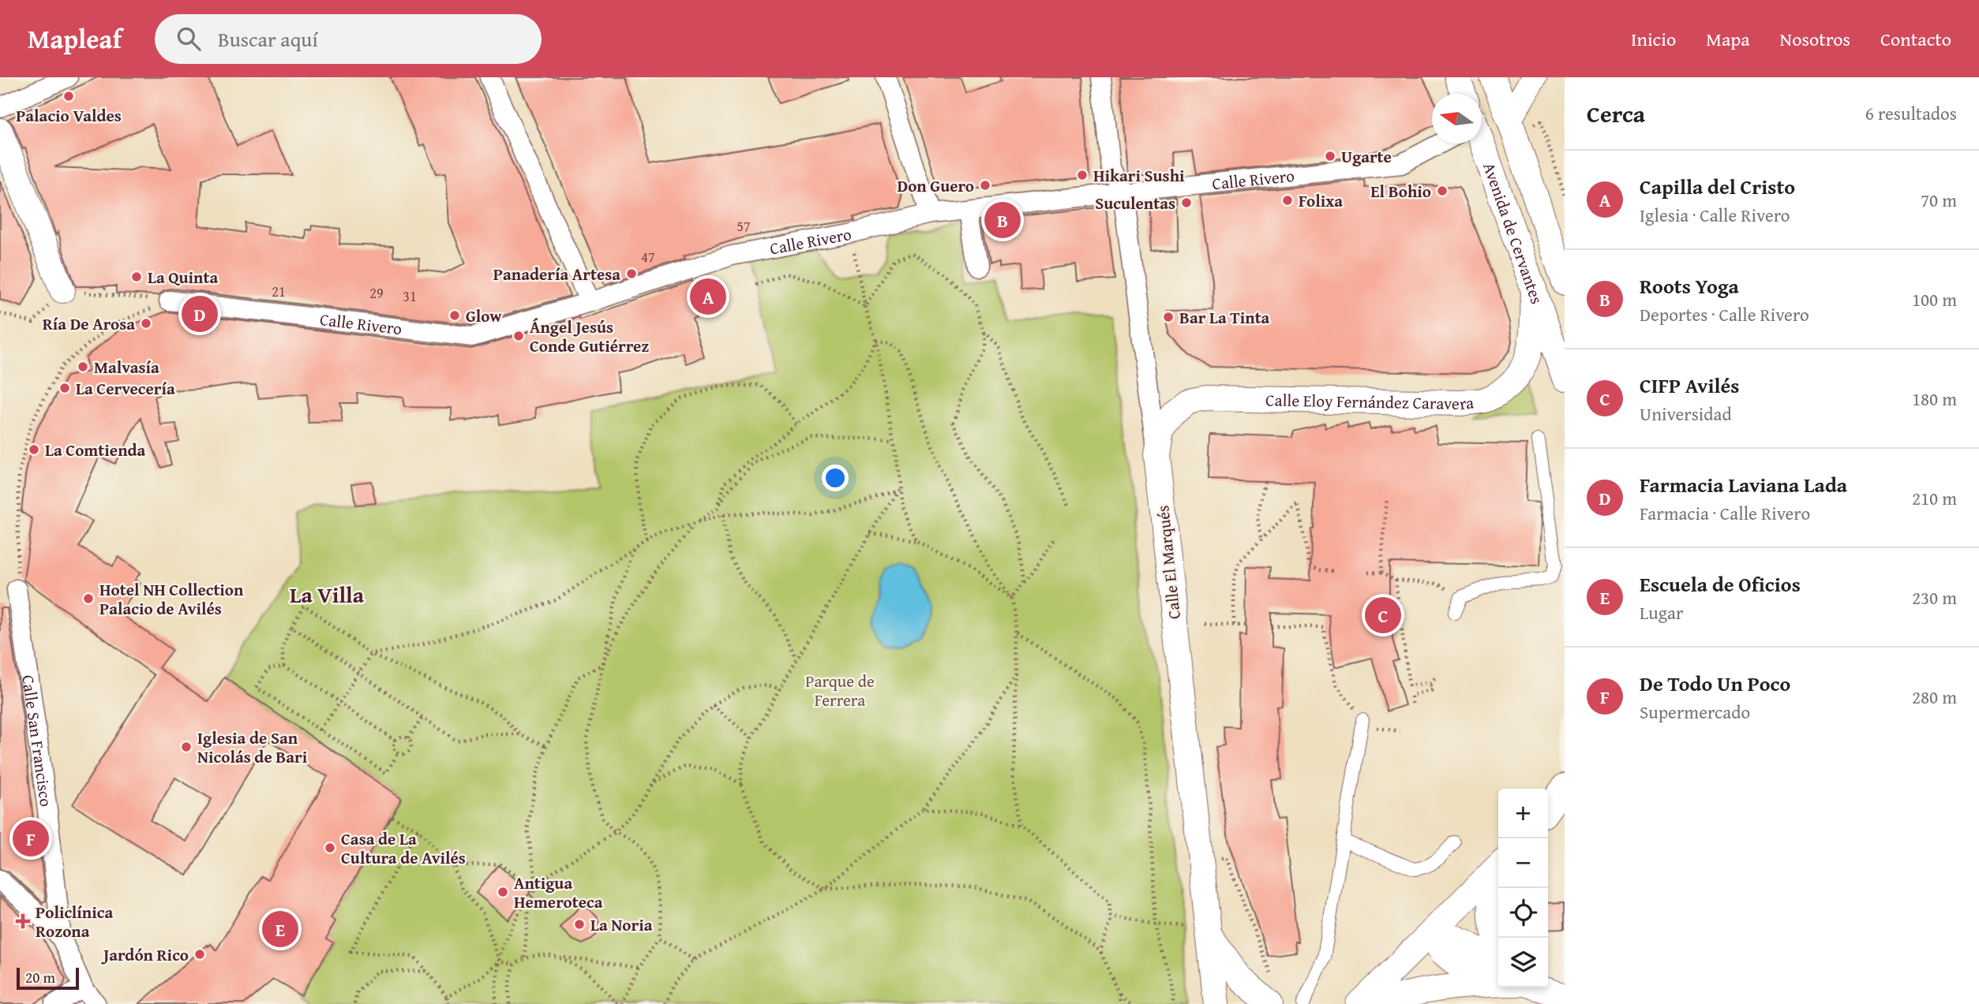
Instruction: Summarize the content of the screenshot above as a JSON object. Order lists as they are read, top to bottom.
{
  "streets": {
    "street": [
      "Calle Rivero",
      "Avenida de Cervantes",
      "Calle Eloy Fernández Caravera",
      "Calle El Marqués",
      "Calle San Francisco"
    ]
  },
  "crossings": [
    ["Calle Rivero", "Calle El Marqués"],
    ["Avenida de Cervantes", "Calle Eloy Fernández Caravera"],
    ["Calle Eloy Fernández Caravera", "Calle El Marqués"]
  ],
  "districts": ["La Villa"],
  "parks": ["Parque de Ferrera"],
  "places": {
    "other": [
      "Palacio Valdes",
      "Ugarte",
      "Hikari Sushi",
      "Don Guero",
      "El Bohio",
      "Folixa",
      "Suculentas",
      "Panadería Artesa",
      "La Quinta",
      "Glow",
      "Bar La Tinta",
      "Ría De Arosa",
      "Ángel Jesús Conde Gutiérrez",
      "Malvasía",
      "La Cervecería",
      "La Comtienda",
      "Hotel NH Collection Palacio de Avilés",
      "Iglesia de San Nicolás de Bari",
      "Casa de La Cultura de Avilés",
      "Antigua Hemeroteca",
      "La Noria",
      "Jardón Rico"
    ],
    "health": ["Policlínica Rozona"]
  },
  "house_numbers": [
    "57",
    "47",
    "21",
    "29",
    "31"
  ],
  "scale_bar": "20 m",
  "north": "left",
  "page": {
    "header": "Mapleaf",
    "search": "Buscar aquí",
    "nav": [
      "Inicio",
      "Mapa",
      "Nosotros",
      "Contacto"
    ],
    "heading": ["Cerca", "6 resultados"],
    "list": [
      {
        "mark": "A",
        "name": "Capilla del Cristo",
        "note": "Iglesia · Calle Rivero",
        "value": "70 m"
      },
      {
        "mark": "B",
        "name": "Roots Yoga",
        "note": "Deportes · Calle Rivero",
        "value": "100 m"
      },
      {
        "mark": "C",
        "name": "CIFP Avilés",
        "note": "Universidad",
        "value": "180 m"
      },
      {
        "mark": "D",
        "name": "Farmacia Laviana Lada",
        "note": "Farmacia · Calle Rivero",
        "value": "210 m"
      },
      {
        "mark": "E",
        "name": "Escuela de Oficios",
        "note": "Lugar",
        "value": "230 m"
      },
      {
        "mark": "F",
        "name": "De Todo Un Poco",
        "note": "Supermercado",
        "value": "280 m"
      }
    ],
    "pins": [
      "B",
      "A",
      "D",
      "C",
      "F",
      "E"
    ],
    "map_buttons": ["+", "−"],
    "scale": "20 m"
  }
}
